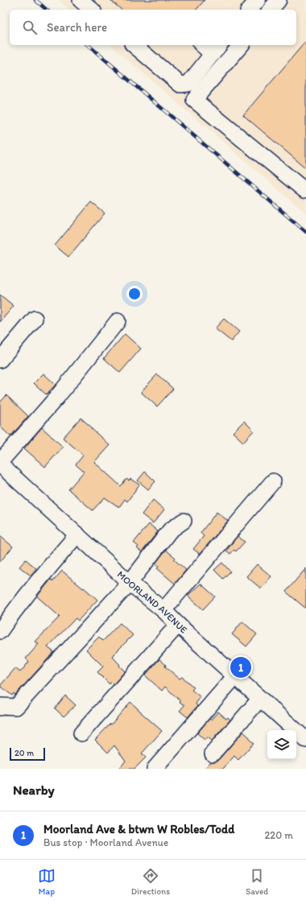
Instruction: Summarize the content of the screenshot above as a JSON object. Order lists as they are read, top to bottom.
{
  "streets": {
    "street": ["MOORLAND AVENUE"]
  },
  "scale_bar": "20 m",
  "page": {
    "search": "Search here",
    "pins": "1",
    "scale": "20 m",
    "heading": "Nearby",
    "list": [
      {
        "mark": "1",
        "name": "Moorland Ave & btwn W Robles/Todd",
        "note": "Bus stop · Moorland Avenue",
        "value": "220 m"
      }
    ],
    "nav": ["Map", "Directions", "Saved"]
  }
}
